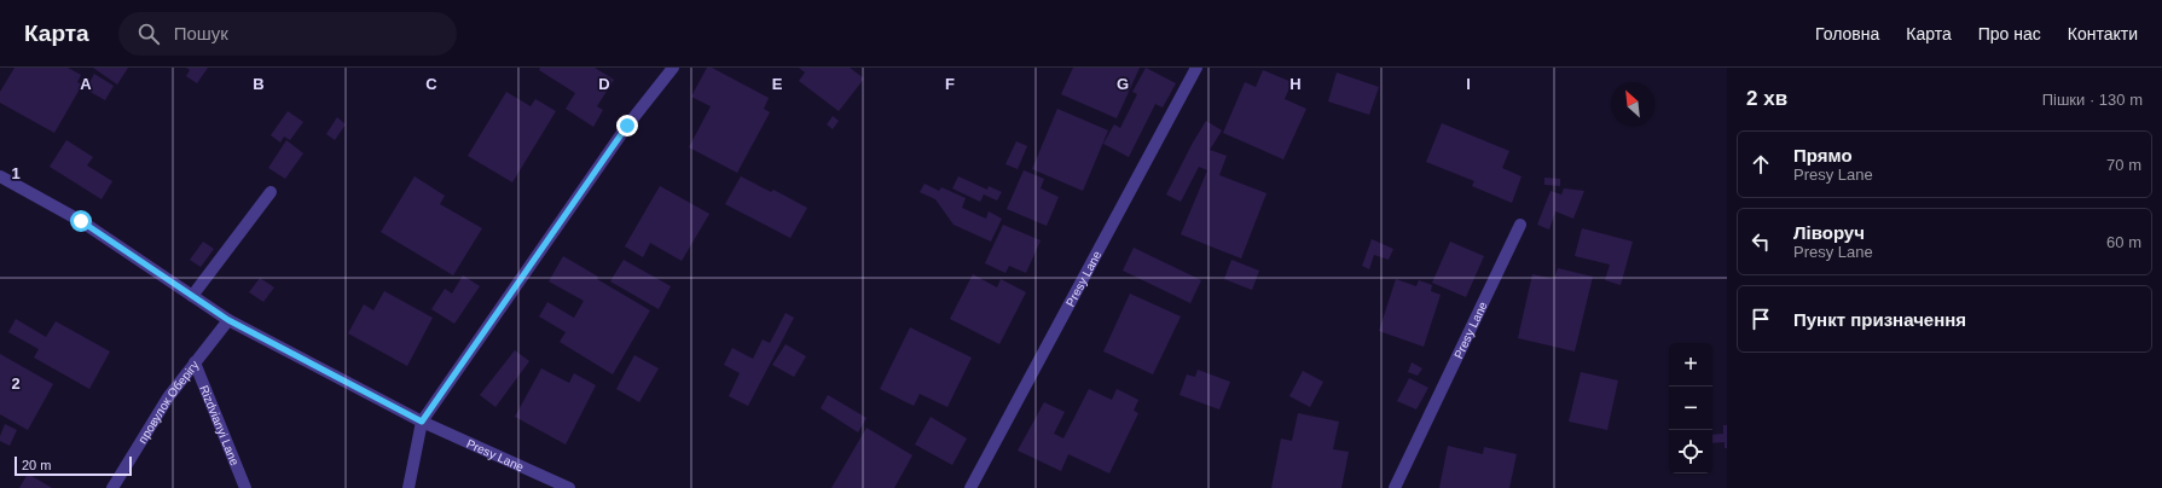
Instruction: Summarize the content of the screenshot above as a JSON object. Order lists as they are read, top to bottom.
{
  "streets": {
    "street": ["Presy Lane", "провулок Оберігу", "Rizdvianyi Lane"]
  },
  "crossings": [
    ["Presy Lane", "провулок Оберігу"],
    ["провулок Оберігу", "Rizdvianyi Lane"]
  ],
  "scale_bar": "20 m",
  "north": "top left",
  "page": {
    "header": "Карта",
    "search": "Пошук",
    "nav": [
      "Головна",
      "Карта",
      "Про нас",
      "Контакти"
    ],
    "heading": ["2 хв", "Пішки · 130 m"],
    "list": [
      ["Прямо", "Presy Lane", "70 m"],
      ["Ліворуч", "Presy Lane", "60 m"],
      "Пункт призначення"
    ],
    "map_buttons": ["+", "−"],
    "scale": "20 m"
  },
  "grid": {
    "columns": [
      "A",
      "B",
      "C",
      "D",
      "E",
      "F",
      "G",
      "H",
      "I"
    ],
    "rows": ["1", "2"]
  }
}
